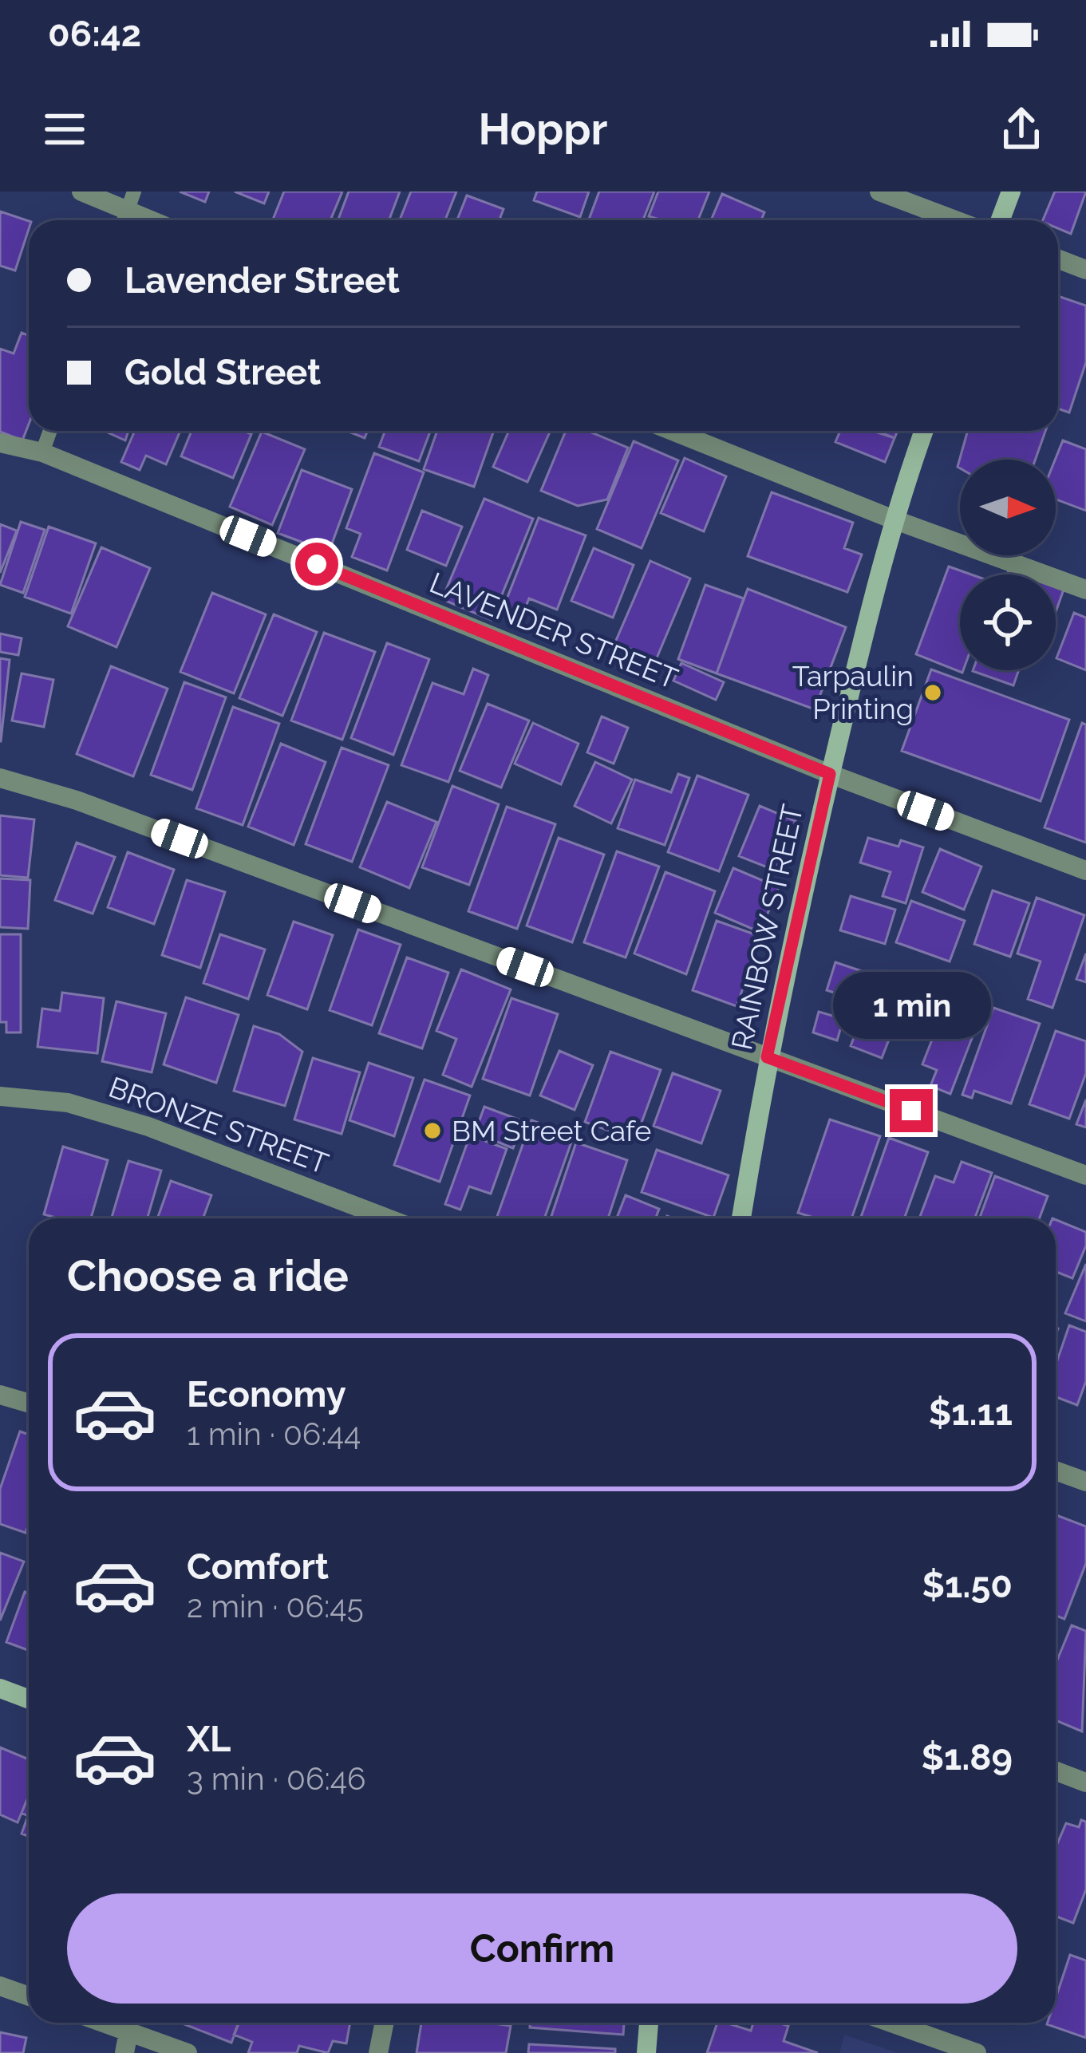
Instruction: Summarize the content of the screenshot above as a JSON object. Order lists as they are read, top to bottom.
{
  "streets": {
    "street": ["LAVENDER STREET", "RAINBOW STREET", "BRONZE STREET"]
  },
  "crossings": [
    ["LAVENDER STREET", "RAINBOW STREET"]
  ],
  "places": ["Tarpaulin Printing", "BM Street Cafe"],
  "north": "right",
  "page": {
    "status": "06:42",
    "header": "Hoppr",
    "banner": ["Lavender Street", "Gold Street"],
    "bubble": "1 min",
    "heading": "Choose a ride",
    "list": [
      {
        "name": "Economy",
        "note": "1 min · 06:44",
        "value": "$1.11"
      },
      {
        "name": "Comfort",
        "note": "2 min · 06:45",
        "value": "$1.50"
      },
      {
        "name": "XL",
        "note": "3 min · 06:46",
        "value": "$1.89"
      }
    ],
    "buttons": "Confirm"
  }
}
